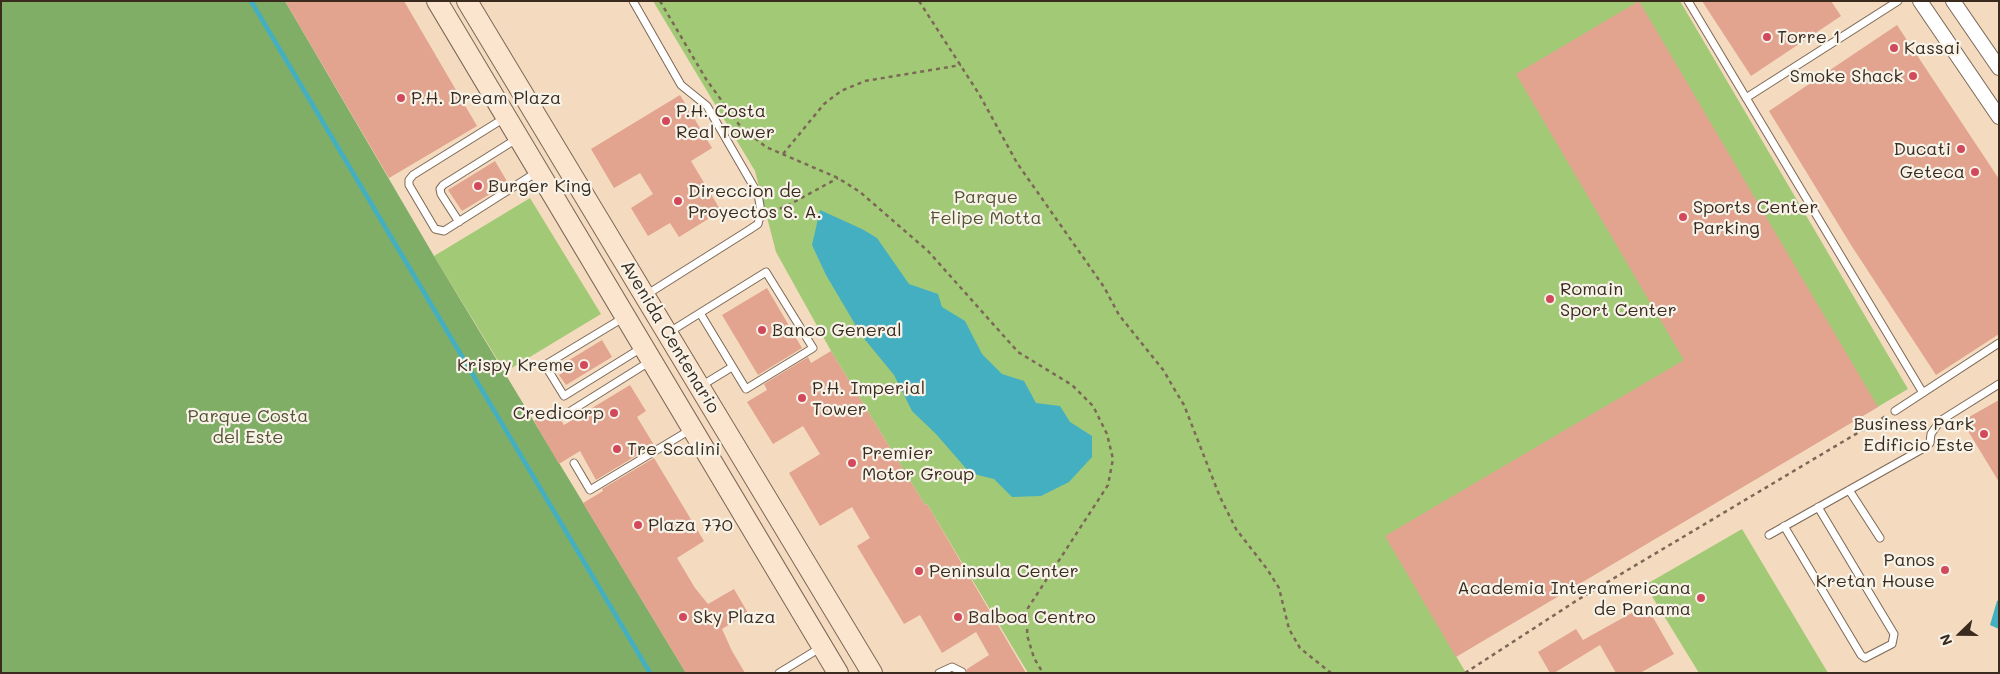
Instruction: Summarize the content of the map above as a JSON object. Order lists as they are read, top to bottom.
{
  "streets": {
    "main road": ["Avenida Centenario"]
  },
  "parks": ["Parque Felipe Motta", "Parque Costa del Este"],
  "places": [
    "Torre 1",
    "Kassai",
    "Smoke Shack",
    "P.H. Dream Plaza",
    "P.H. Costa Real Tower",
    "Ducati",
    "Geteca",
    "Burger King",
    "Direccion de Proyectos S. A.",
    "Sports Center Parking",
    "Romain Sport Center",
    "Banco General",
    "Krispy Kreme",
    "P.H. Imperial Tower",
    "Credicorp",
    "Business Park Edificio Este",
    "Tre Scalini",
    "Premier Motor Group",
    "Plaza 770",
    "Panos Kretan House",
    "Peninsula Center",
    "Academia Interamericana de Panama",
    "Sky Plaza",
    "Balboa Centro"
  ],
  "north": "left"
}
